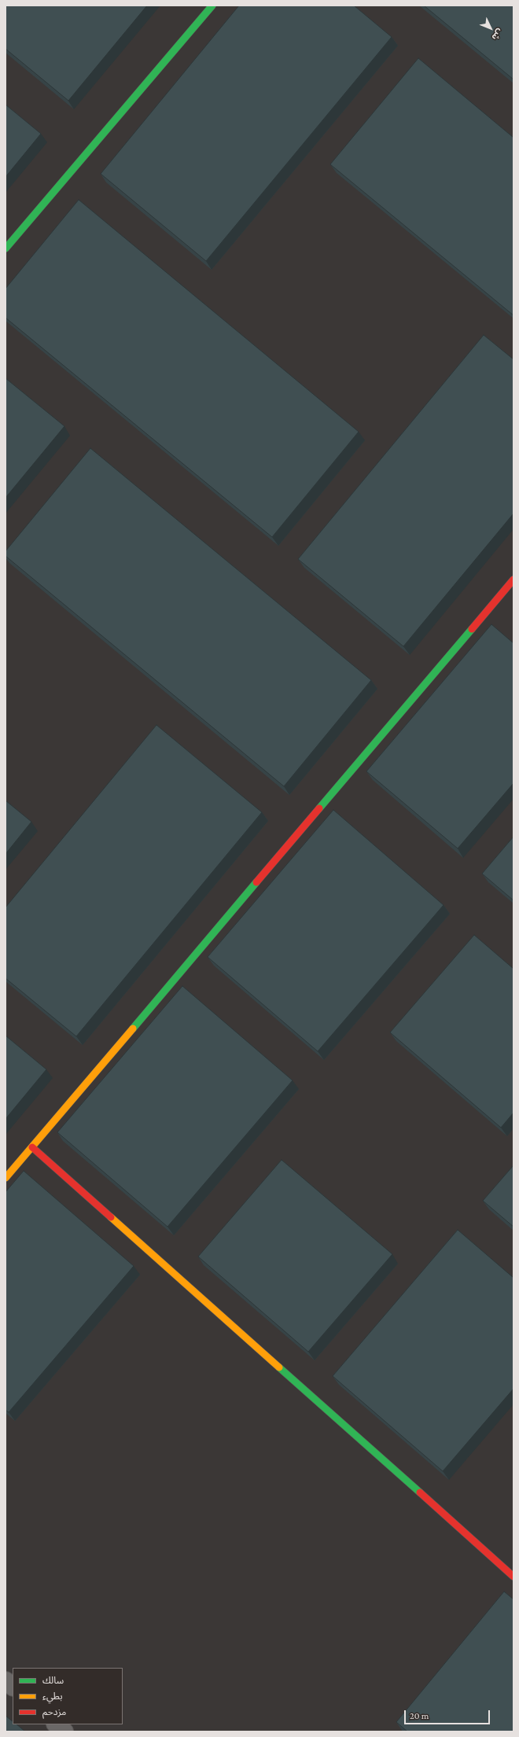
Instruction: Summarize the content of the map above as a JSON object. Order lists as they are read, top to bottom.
{
  "legend": ["سالك", "بطيء", "مزدحم"],
  "scale_bar": "20 m",
  "north": "bottom right"
}
